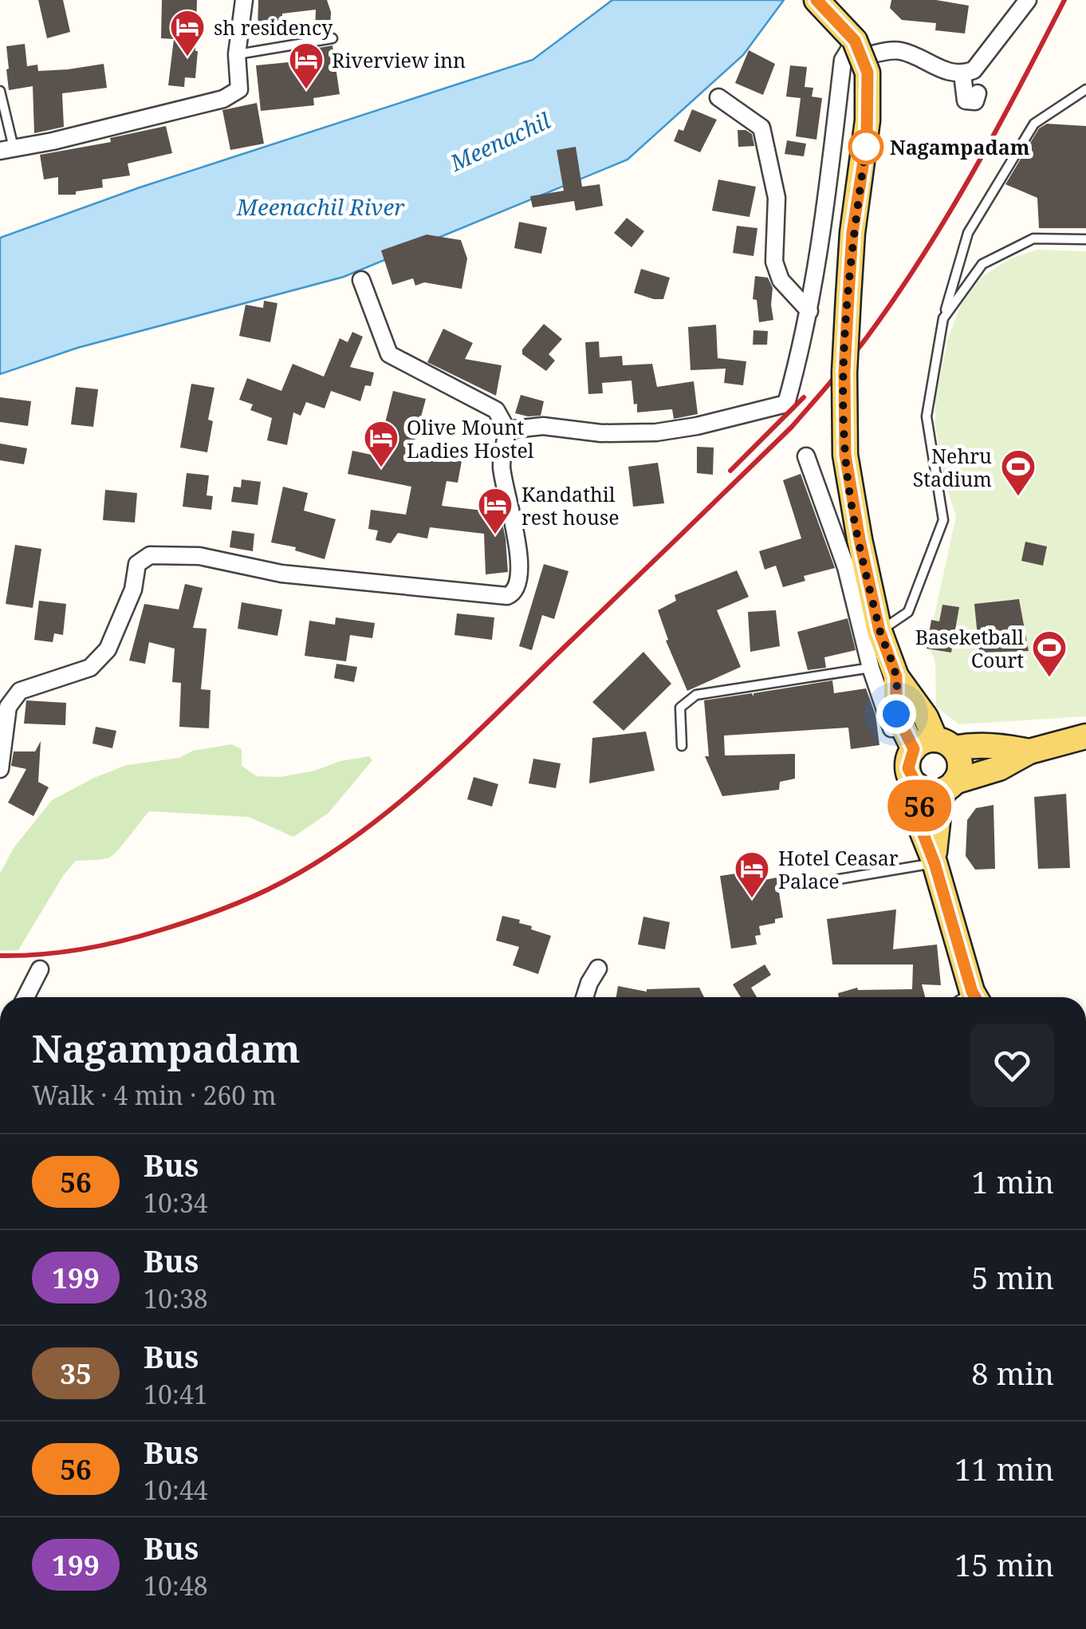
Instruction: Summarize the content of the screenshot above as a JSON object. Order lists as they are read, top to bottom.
{
  "water": ["Meenachil", "Meenachil River"],
  "places": {
    "hotel": [
      "sh residency",
      "Riverview inn",
      "Olive Mount Ladies Hostel",
      "Kandathil rest house",
      "Hotel Ceasar Palace"
    ],
    "other": ["Nagampadam"],
    "sports": ["Nehru Stadium", "Baseketball Court"]
  },
  "lines": ["bus line 56"],
  "page": {
    "on_map": "56",
    "heading": ["Nagampadam", "Walk · 4 min · 260 m"],
    "list": [
      {
        "mark": "56",
        "name": "Bus",
        "note": "10:34",
        "value": "1 min"
      },
      {
        "mark": "199",
        "name": "Bus",
        "note": "10:38",
        "value": "5 min"
      },
      {
        "mark": "35",
        "name": "Bus",
        "note": "10:41",
        "value": "8 min"
      },
      {
        "mark": "56",
        "name": "Bus",
        "note": "10:44",
        "value": "11 min"
      },
      {
        "mark": "199",
        "name": "Bus",
        "note": "10:48",
        "value": "15 min"
      }
    ]
  }
}
